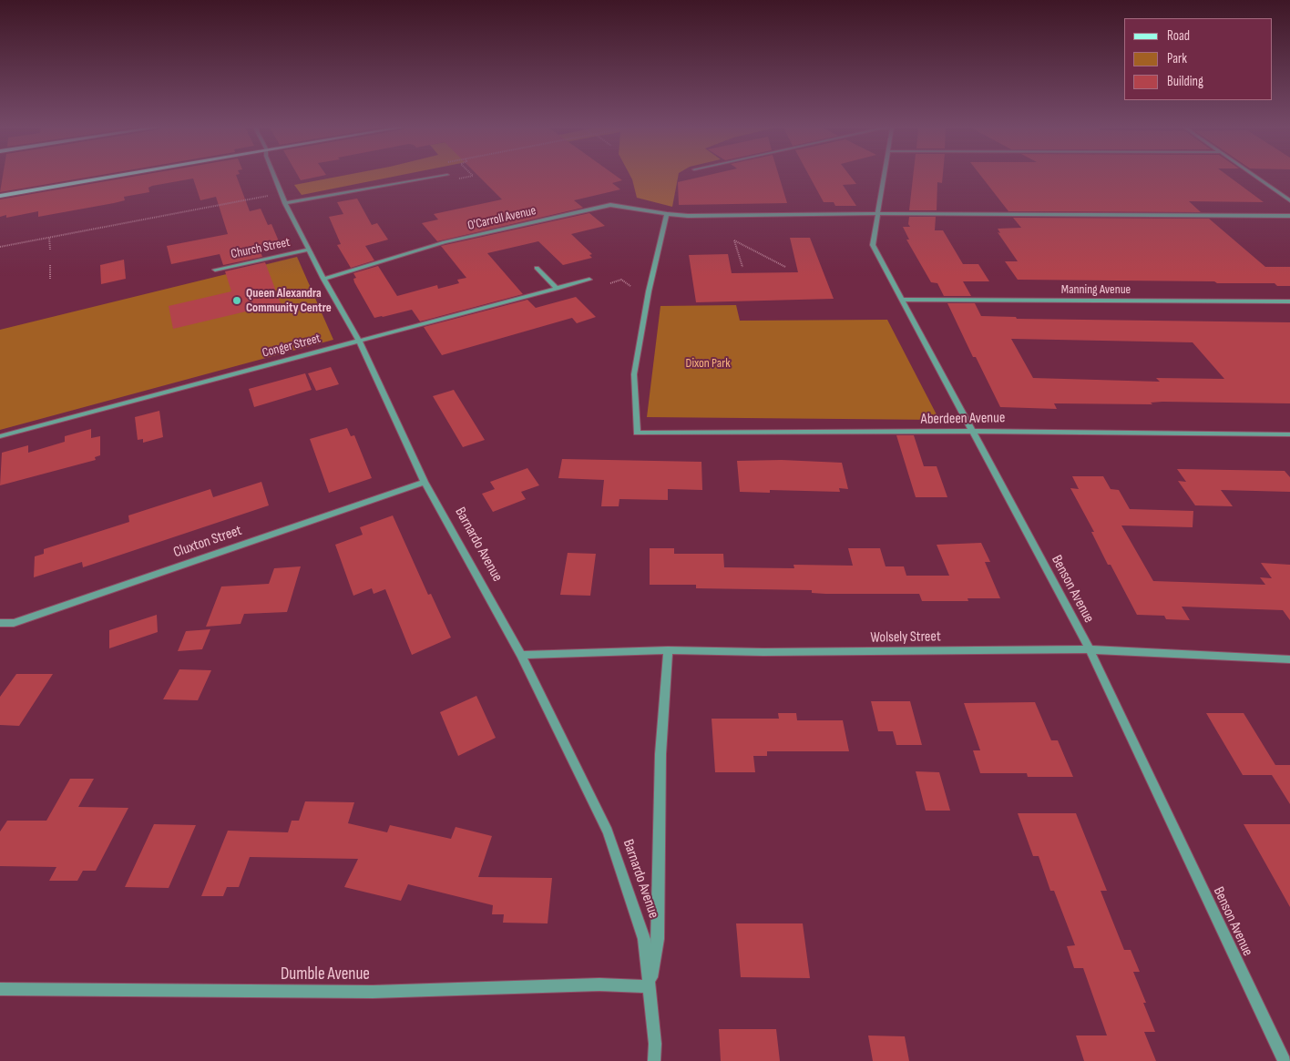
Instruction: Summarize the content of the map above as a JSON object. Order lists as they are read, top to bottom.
{
  "streets": {
    "street": [
      "O'Carroll Avenue",
      "Church Street",
      "Manning Avenue",
      "Conger Street",
      "Aberdeen Avenue",
      "Cluxton Street",
      "Barnardo Avenue",
      "Benson Avenue",
      "Wolsely Street",
      "Dumble Avenue"
    ]
  },
  "crossings": [
    ["O'Carroll Avenue", "Barnardo Avenue"],
    ["O'Carroll Avenue", "Benson Avenue"],
    ["Church Street", "Barnardo Avenue"],
    ["Manning Avenue", "Benson Avenue"],
    ["Conger Street", "Barnardo Avenue"],
    ["Aberdeen Avenue", "Benson Avenue"],
    ["Cluxton Street", "Barnardo Avenue"],
    ["Barnardo Avenue", "Wolsely Street"],
    ["Barnardo Avenue", "Dumble Avenue"],
    ["Benson Avenue", "Wolsely Street"]
  ],
  "parks": ["Dixon Park"],
  "places": ["Queen Alexandra Community Centre"],
  "legend": ["Road", "Park", "Building"]
}
